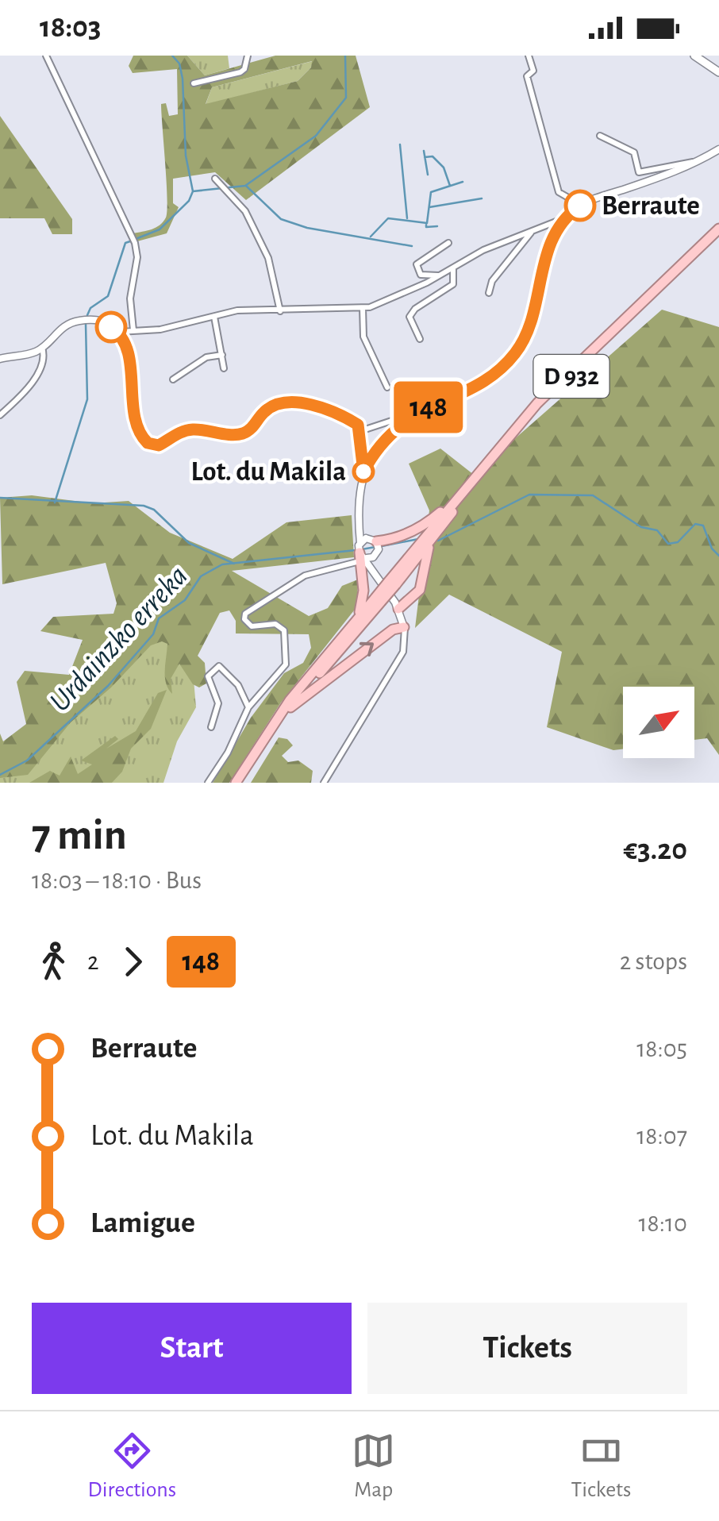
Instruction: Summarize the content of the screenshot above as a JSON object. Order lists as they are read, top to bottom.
{
  "streets": {
    "highway": ["D 932"]
  },
  "water": ["Urdainzko erreka"],
  "places": ["Berraute", "Lot. du Makila"],
  "lines": ["bus line 148"],
  "north": "top right",
  "page": {
    "status": "18:03",
    "on_map": "148",
    "heading": ["7 min", "18:03 – 18:10 · Bus", "€3.20"],
    "legs": ["2", "148", "2 stops"],
    "list": [
      {
        "name": "Berraute",
        "value": "18:05"
      },
      {
        "name": "Lot. du Makila",
        "value": "18:07"
      },
      {
        "name": "Lamigue",
        "value": "18:10"
      }
    ],
    "buttons": ["Start", "Tickets"],
    "tabs": ["Directions", "Map", "Tickets"]
  }
}
